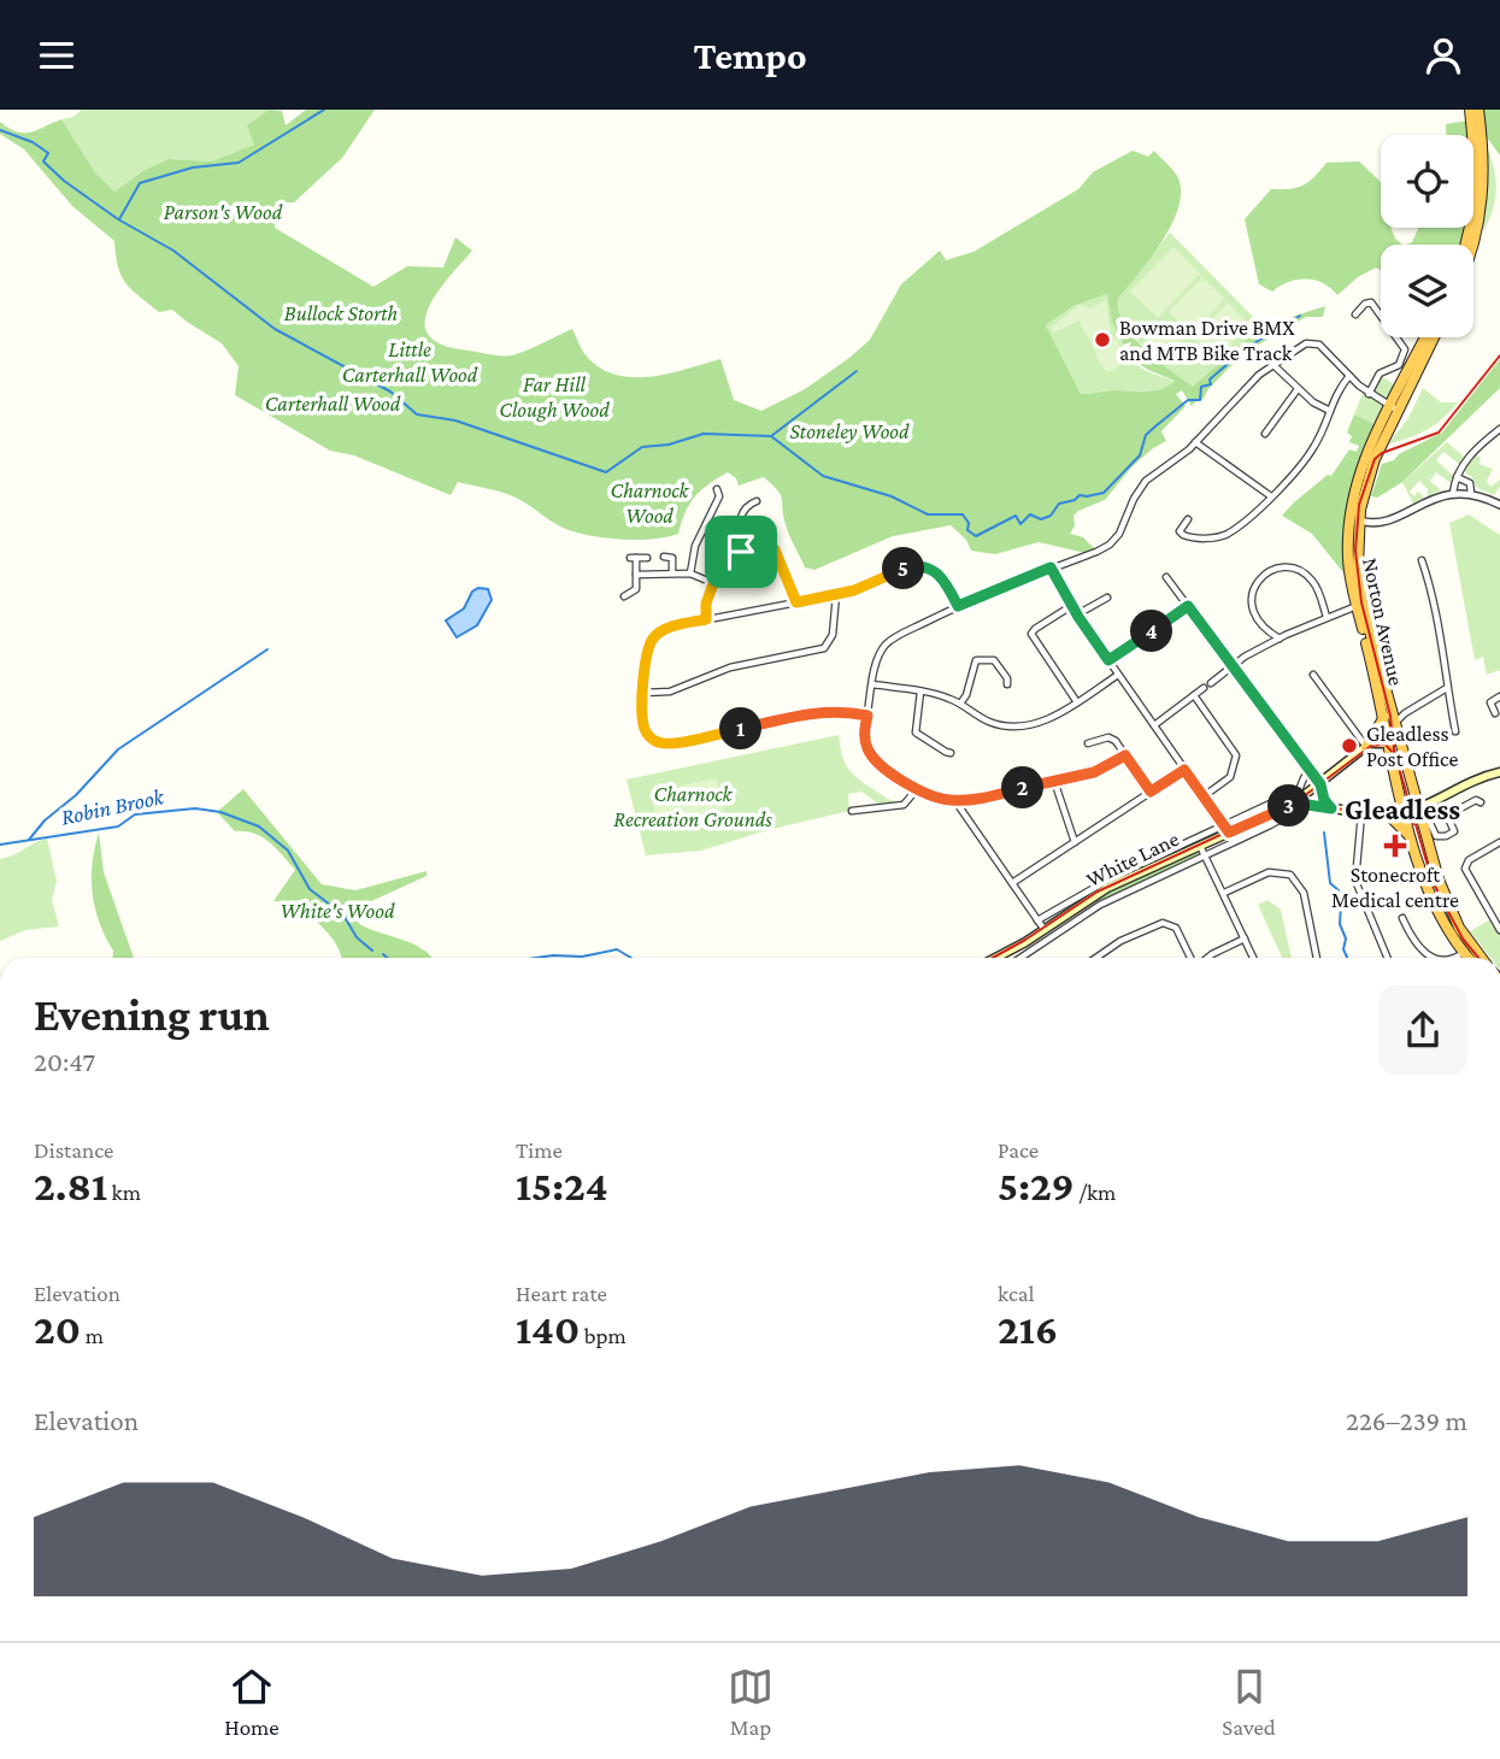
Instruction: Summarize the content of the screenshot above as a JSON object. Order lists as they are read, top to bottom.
{
  "streets": {
    "highway": ["Norton Avenue"],
    "main road": ["White Lane"]
  },
  "crossings": [
    ["Norton Avenue", "White Lane"]
  ],
  "districts": ["Gleadless"],
  "water": ["Robin Brook"],
  "parks": [
    "Parson's Wood",
    "Bullock Storth",
    "Little Carterhall Wood",
    "Far Hill Clough Wood",
    "Carterhall Wood",
    "Stoneley Wood",
    "Charnock Wood",
    "Charnock Recreation Grounds",
    "White's Wood"
  ],
  "places": {
    "other": ["Bowman Drive BMX and MTB Bike Track", "Gleadless Post Office"],
    "health": ["Stonecroft Medical centre"]
  },
  "page": {
    "header": "Tempo",
    "pins": [
      "5",
      "4",
      "1",
      "2",
      "3"
    ],
    "heading": ["Evening run", "20:47"],
    "stats": [
      ["Distance", "2.81 km"],
      ["Time", "15:24"],
      ["Pace", "5:29 /km"],
      ["Elevation", "20 m"],
      ["Heart rate", "140 bpm"],
      ["kcal", "216"]
    ],
    "chart": ["Elevation", "226–239 m"],
    "tabs": ["Home", "Map", "Saved"]
  }
}
